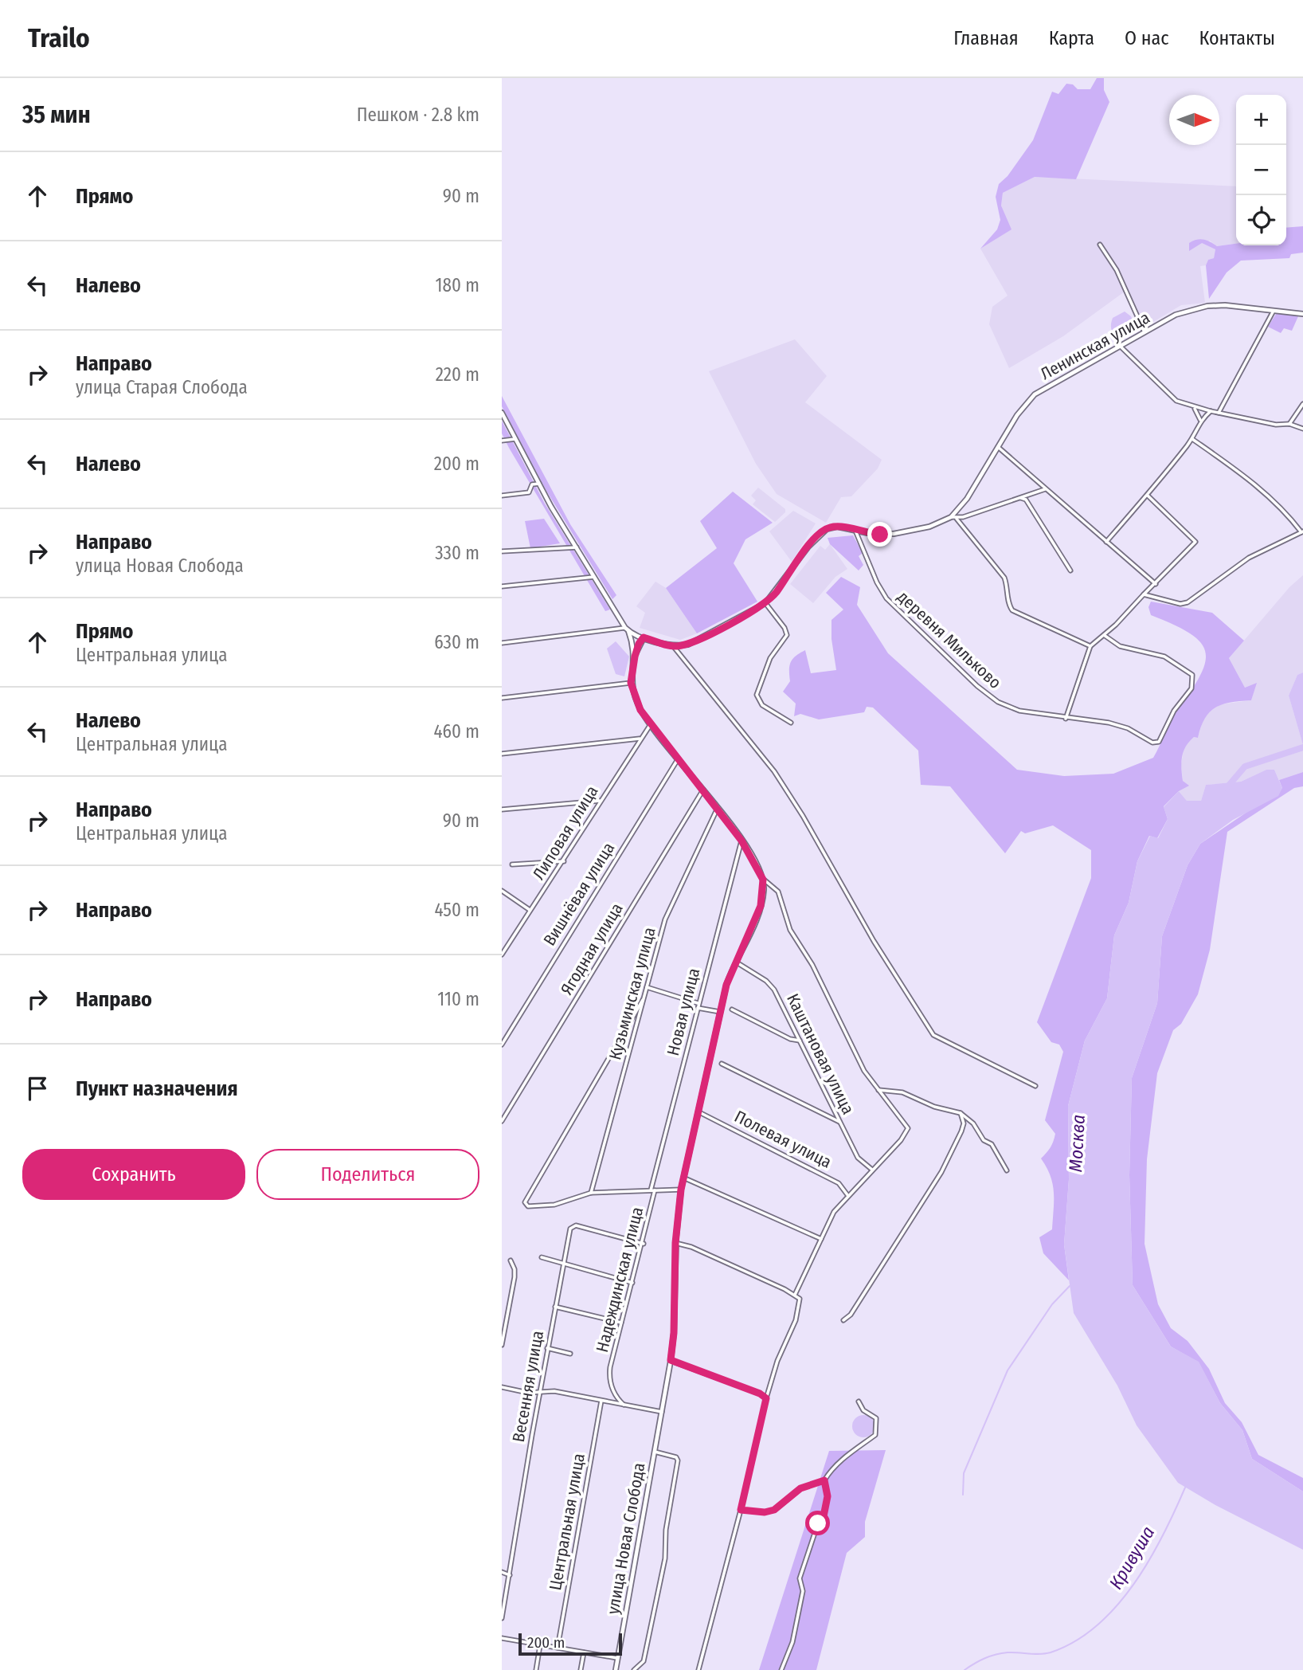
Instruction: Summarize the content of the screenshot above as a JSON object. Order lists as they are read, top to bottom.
{
  "streets": {
    "street": [
      "Ленинская улица",
      "деревня Мильково",
      "Липовая улица",
      "Вишнёвая улица",
      "Ягодная улица",
      "Кузьминская улица",
      "Новая улица",
      "Каштановая улица",
      "Полевая улица",
      "Надеждинская улица",
      "Весенняя улица",
      "Центральная улица",
      "улица Новая Слобода"
    ]
  },
  "crossings": [
    ["Ленинская улица", "деревня Мильково"],
    ["Новая улица", "Надеждинская улица"],
    ["Надеждинская улица", "Весенняя улица"]
  ],
  "water": ["Москва", "Кривуша"],
  "scale_bar": "200 m",
  "north": "right",
  "page": {
    "header": "Trailo",
    "nav": [
      "Главная",
      "Карта",
      "О нас",
      "Контакты"
    ],
    "heading": ["35 мин", "Пешком · 2.8 km"],
    "map_buttons": ["+", "−"],
    "list": [
      ["Прямо", "90 m"],
      ["Налево", "180 m"],
      ["Направо", "улица Старая Слобода", "220 m"],
      ["Налево", "200 m"],
      ["Направо", "улица Новая Слобода", "330 m"],
      ["Прямо", "Центральная улица", "630 m"],
      ["Налево", "Центральная улица", "460 m"],
      ["Направо", "Центральная улица", "90 m"],
      ["Направо", "450 m"],
      ["Направо", "110 m"],
      "Пункт назначения"
    ],
    "buttons": ["Сохранить", "Поделиться"],
    "scale": "200 m"
  }
}
